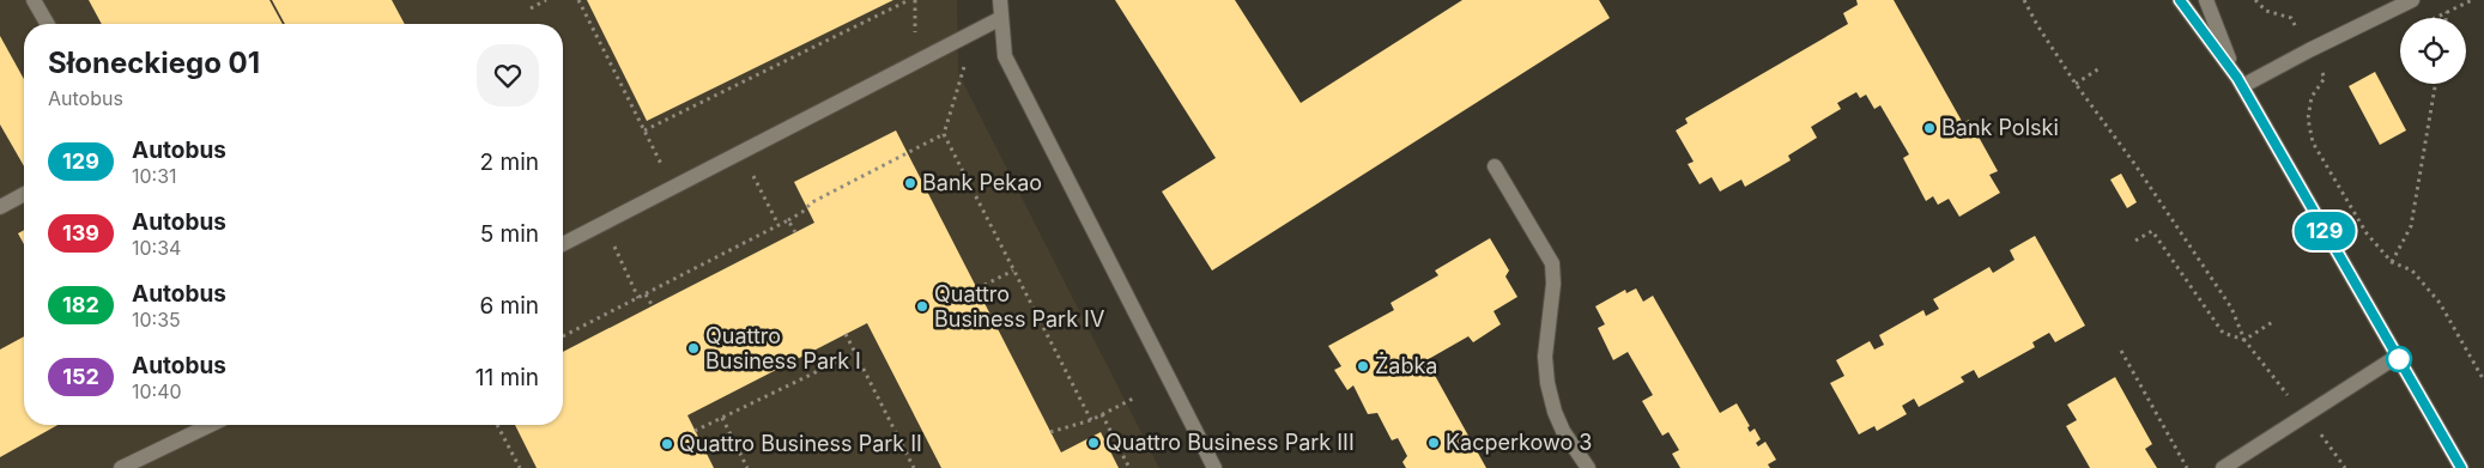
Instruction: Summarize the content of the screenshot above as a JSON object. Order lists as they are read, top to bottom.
{
  "places": [
    "Bank Polski",
    "Bank Pekao",
    "Quattro Business Park IV",
    "Quattro Business Park I",
    "Żabka",
    "Quattro Business Park III",
    "Kacperkowo 3",
    "Quattro Business Park II"
  ],
  "lines": ["bus line 129"],
  "page": {
    "on_map": "129",
    "heading": ["Słoneckiego 01", "Autobus"],
    "list": [
      {
        "mark": "129",
        "name": "Autobus",
        "note": "10:31",
        "value": "2 min"
      },
      {
        "mark": "139",
        "name": "Autobus",
        "note": "10:34",
        "value": "5 min"
      },
      {
        "mark": "182",
        "name": "Autobus",
        "note": "10:35",
        "value": "6 min"
      },
      {
        "mark": "152",
        "name": "Autobus",
        "note": "10:40",
        "value": "11 min"
      }
    ]
  }
}
